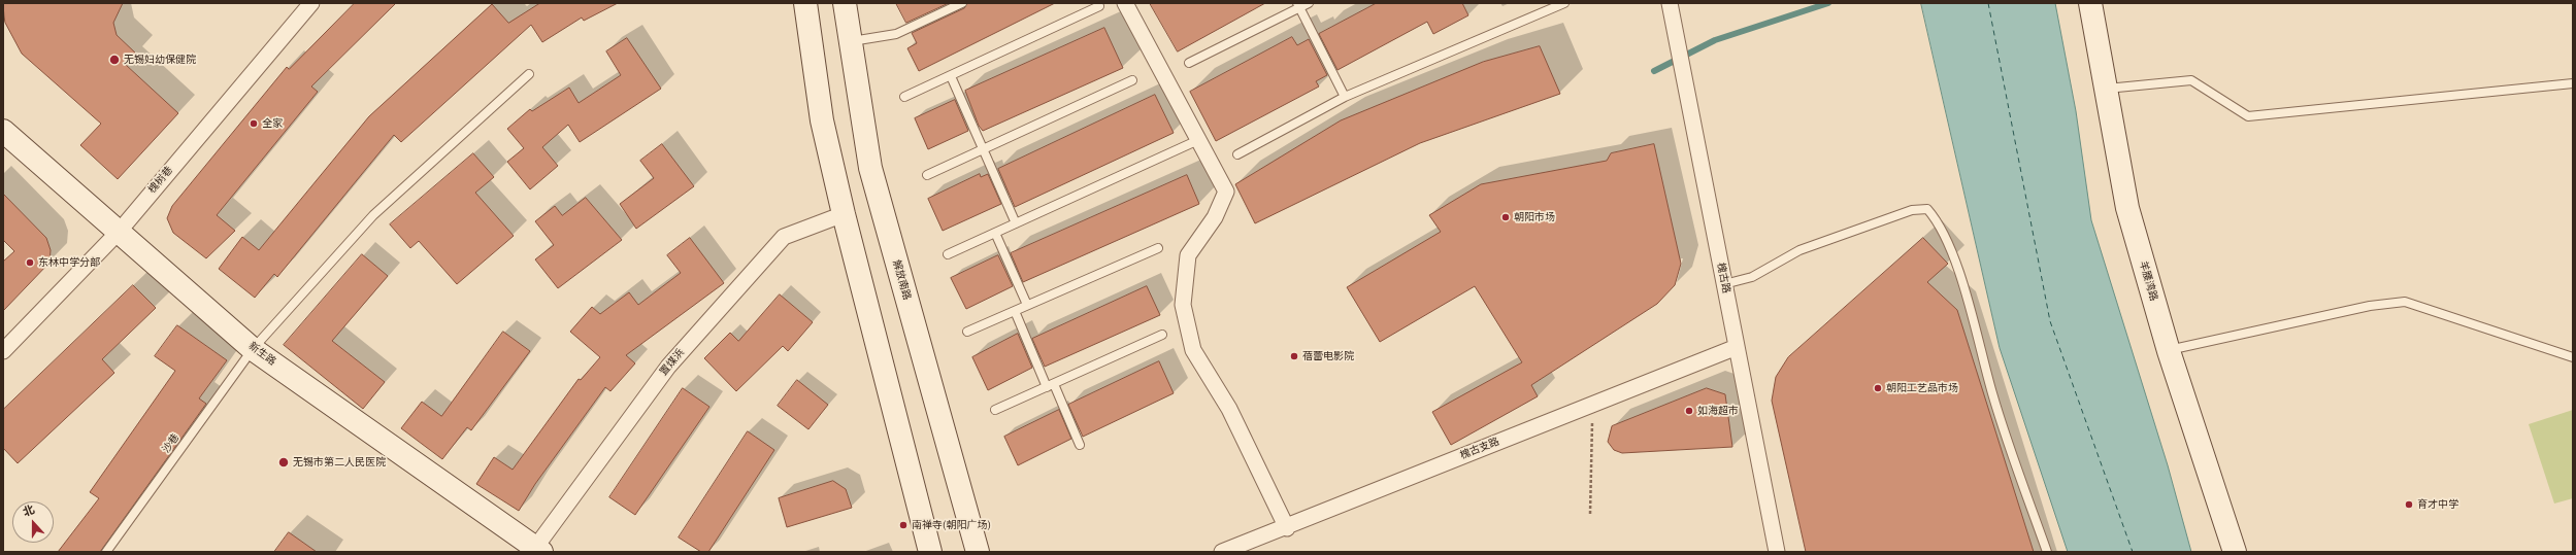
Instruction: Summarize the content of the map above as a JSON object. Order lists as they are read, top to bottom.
{
  "streets": {
    "street": [
      "槐树巷",
      "槐古路",
      "解放南路",
      "羊腰湾路",
      "新生路",
      "置煤浜",
      "槐古支路"
    ],
    "lane": ["沙巷"]
  },
  "crossings": [
    ["槐树巷", "新生路"],
    ["槐古路", "槐古支路"],
    ["新生路", "置煤浜"],
    ["新生路", "沙巷"]
  ],
  "places": [
    "无锡妇幼保健院",
    "全家",
    "朝阳市场",
    "东林中学分部",
    "蓓蕾电影院",
    "朝阳工艺品市场",
    "如海超市",
    "无锡市第二人民医院",
    "育才中学",
    "南禅寺(朝阳广场)"
  ],
  "north": "top"
}
